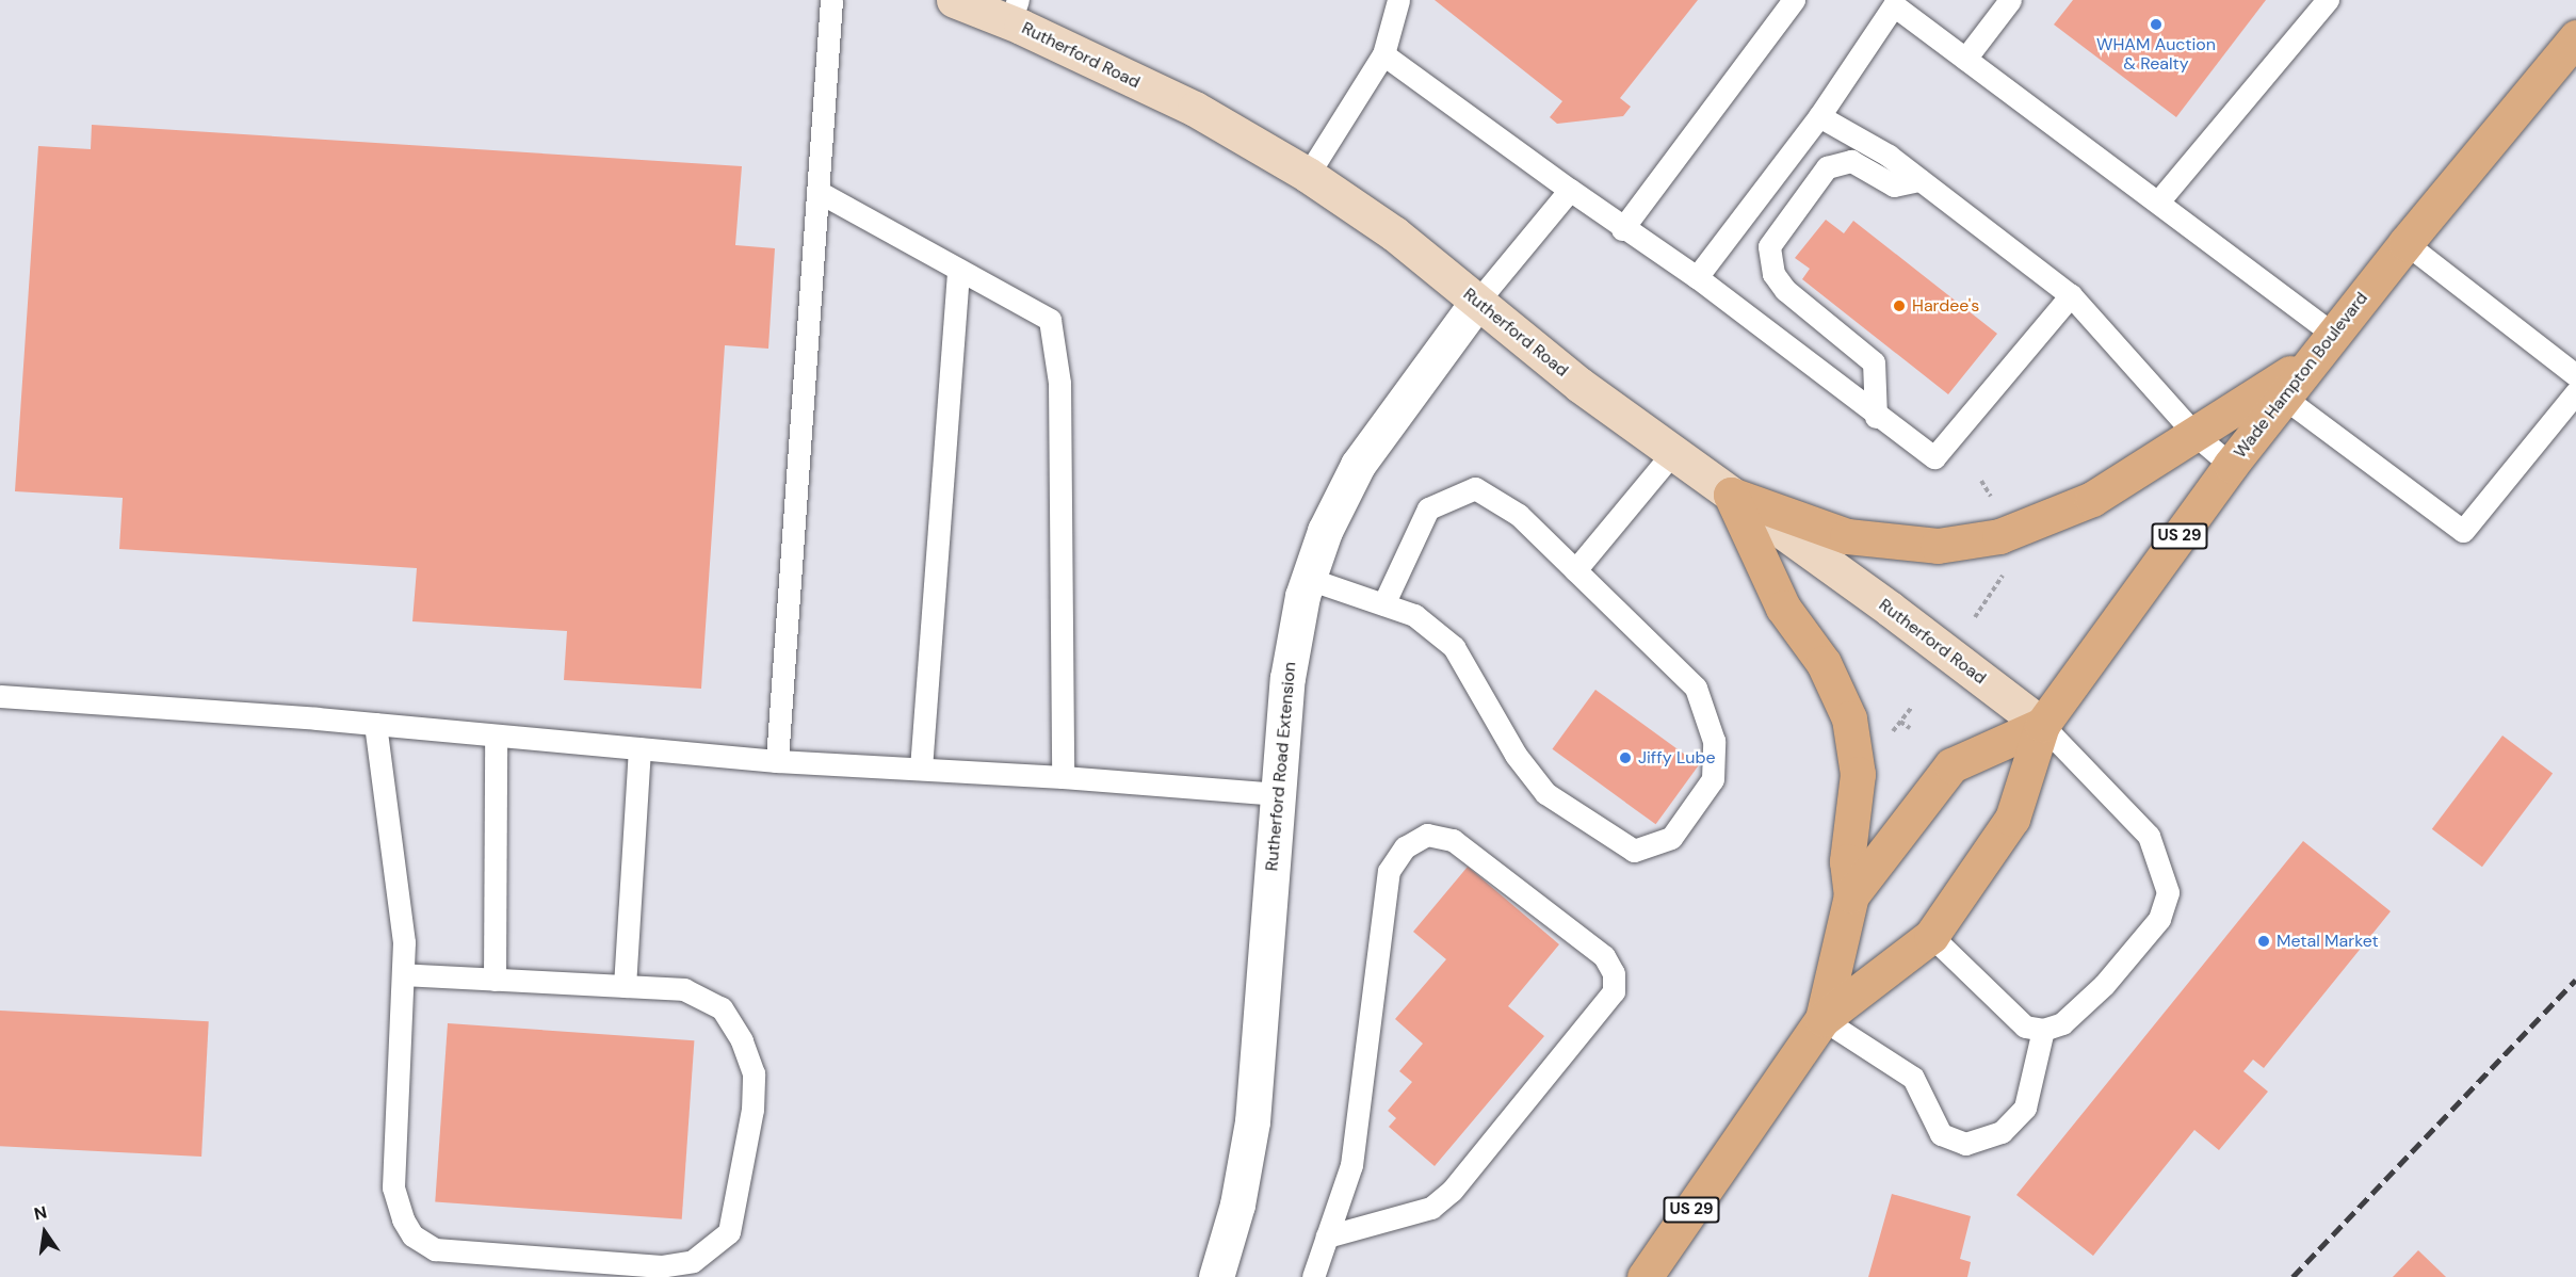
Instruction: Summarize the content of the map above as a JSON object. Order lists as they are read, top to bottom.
{
  "streets": {
    "main road": ["Wade Hampton Boulevard", "US 29"],
    "street": ["Rutherford Road", "Rutherford Road Extension"]
  },
  "crossings": [
    ["Rutherford Road", "Wade Hampton Boulevard"],
    ["Rutherford Road", "Rutherford Road Extension"]
  ],
  "places": [
    "WHAM Auction & Realty",
    "Hardee's",
    "Jiffy Lube",
    "Metal Market"
  ],
  "north": "top"
}
